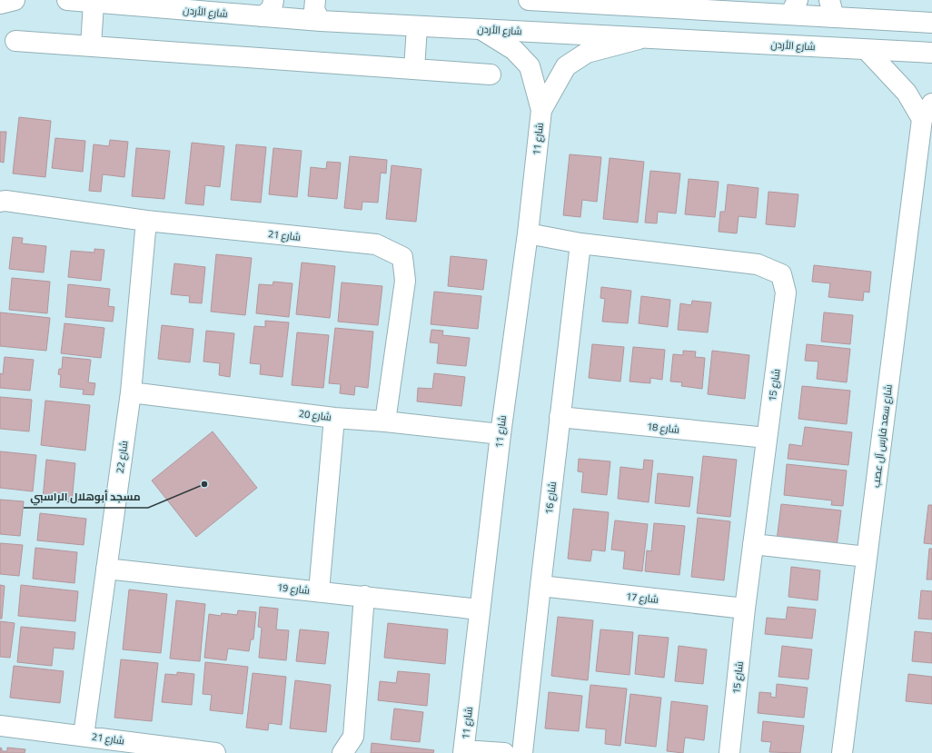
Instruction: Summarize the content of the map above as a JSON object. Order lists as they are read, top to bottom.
{
  "streets": {
    "street": [
      "شارع الأردن",
      "شارع 11",
      "شارع 21",
      "شارع 15",
      "شارع 20",
      "شارع 18",
      "شارع سعد فارس آل عصب",
      "شارع 22",
      "شارع 16",
      "شارع 19",
      "شارع 17"
    ]
  },
  "crossings": [
    ["شارع الأردن", "شارع 11"],
    ["شارع الأردن", "شارع سعد فارس آل عصب"],
    ["شارع 11", "شارع 15"],
    ["شارع 11", "شارع 20"],
    ["شارع 11", "شارع 19"],
    ["شارع 21", "شارع 20"],
    ["شارع 21", "شارع 22"],
    ["شارع 15", "شارع 18"],
    ["شارع 15", "شارع 16"],
    ["شارع 15", "شارع 17"],
    ["شارع 20", "شارع 22"],
    ["شارع 18", "شارع 16"],
    ["شارع 22", "شارع 19"],
    ["شارع 16", "شارع 17"]
  ],
  "places": ["مسجد أبوهلال الراسبي"]
}
